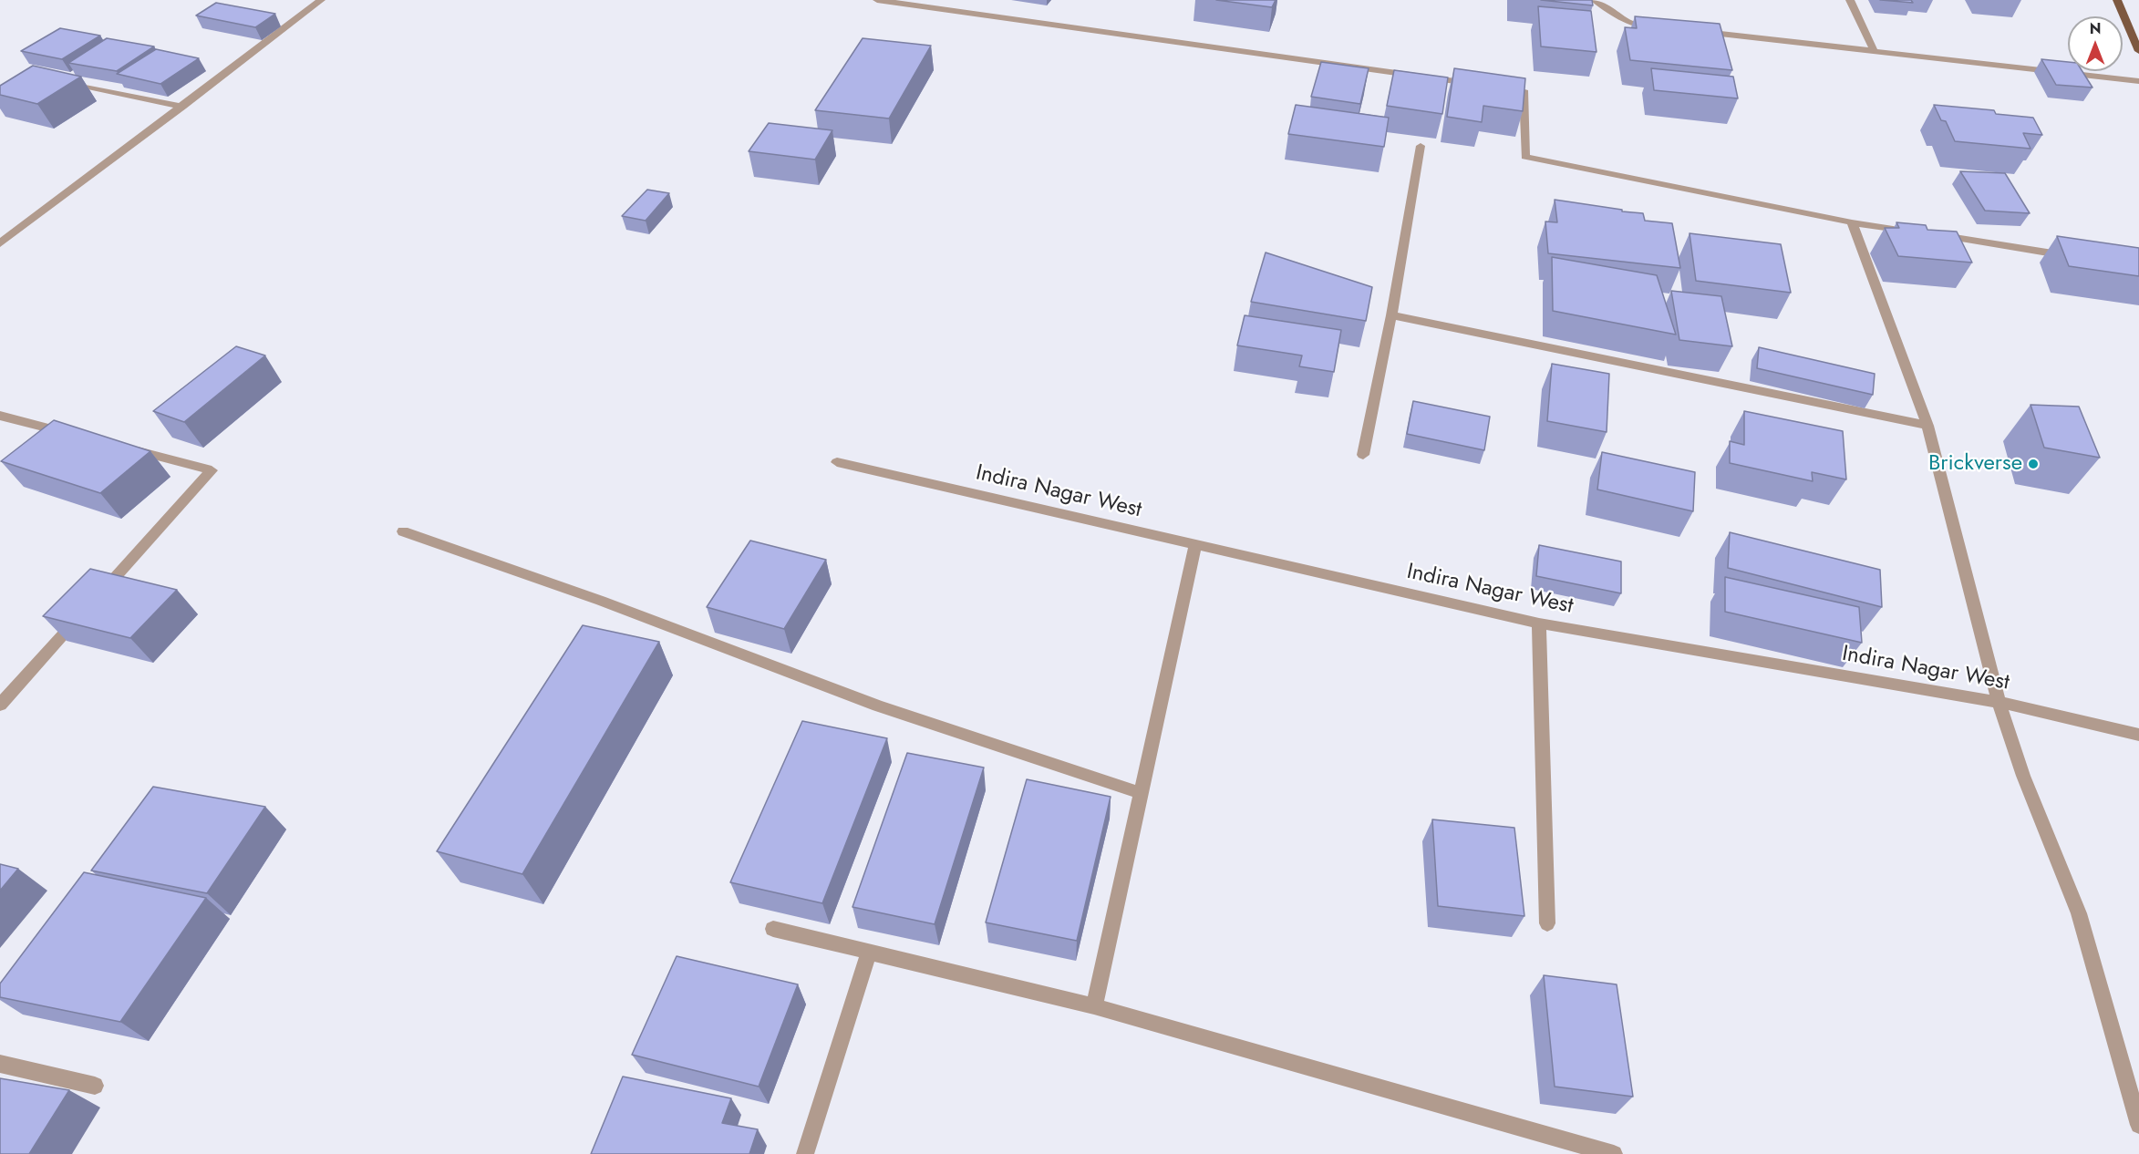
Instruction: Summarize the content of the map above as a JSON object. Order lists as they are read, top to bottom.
{
  "streets": {
    "street": ["Indira Nagar West"]
  },
  "places": ["Brickverse"],
  "north": "top"
}
